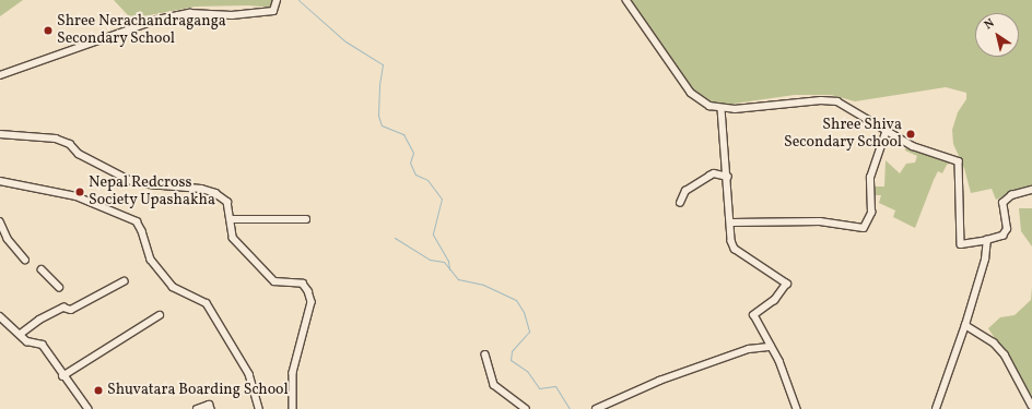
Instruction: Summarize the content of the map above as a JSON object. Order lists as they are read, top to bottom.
{
  "places": [
    "Shree Nerachandraganga Secondary School",
    "Shree Shiva Secondary School",
    "Nepal Redcross Society Upashakha",
    "Shuvatara Boarding School"
  ],
  "north": "top left"
}
